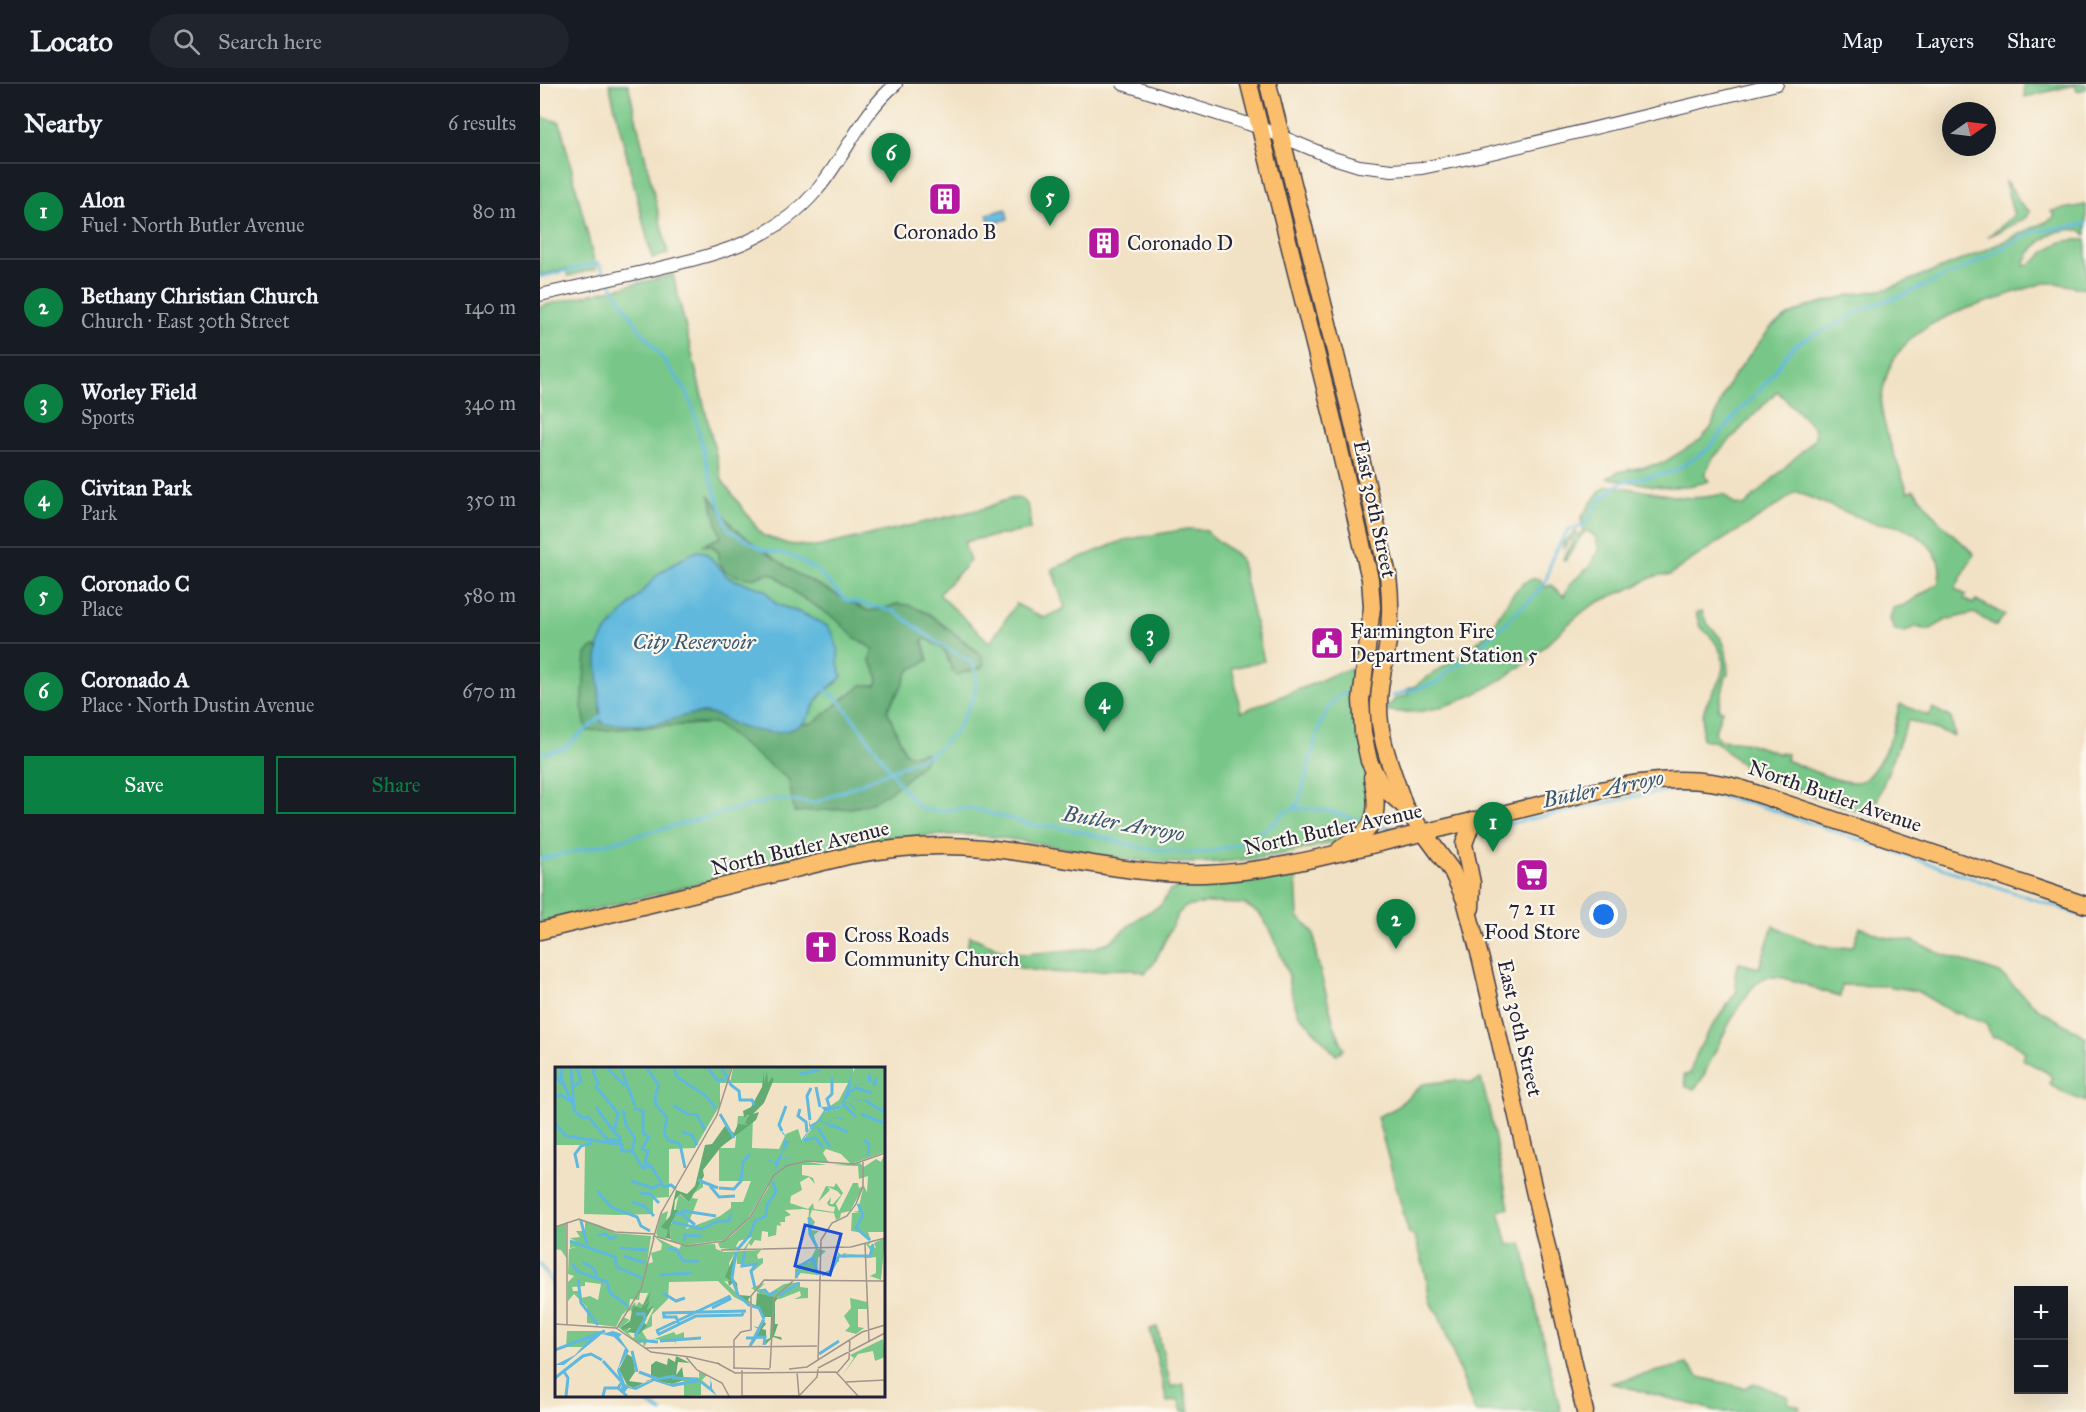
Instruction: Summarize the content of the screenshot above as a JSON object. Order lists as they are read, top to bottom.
{
  "streets": {
    "main road": ["East 30th Street", "North Butler Avenue"]
  },
  "crossings": [
    ["East 30th Street", "North Butler Avenue"]
  ],
  "water": ["City Reservoir", "Butler Arroyo"],
  "places": {
    "building": ["Coronado B", "Coronado D"],
    "public building": ["Farmington Fire Department Station 5"],
    "supermarket": ["7 2 11 Food Store"],
    "church": ["Cross Roads Community Church"]
  },
  "north": "right",
  "page": {
    "header": "Locato",
    "search": "Search here",
    "nav": ["Map", "Layers", "Share"],
    "heading": ["Nearby", "6 results"],
    "pins": [
      "6",
      "5",
      "3",
      "4",
      "1",
      "2"
    ],
    "list": [
      {
        "mark": "1",
        "name": "Alon",
        "note": "Fuel · North Butler Avenue",
        "value": "80 m"
      },
      {
        "mark": "2",
        "name": "Bethany Christian Church",
        "note": "Church · East 30th Street",
        "value": "140 m"
      },
      {
        "mark": "3",
        "name": "Worley Field",
        "note": "Sports",
        "value": "340 m"
      },
      {
        "mark": "4",
        "name": "Civitan Park",
        "note": "Park",
        "value": "350 m"
      },
      {
        "mark": "5",
        "name": "Coronado C",
        "note": "Place",
        "value": "580 m"
      },
      {
        "mark": "6",
        "name": "Coronado A",
        "note": "Place · North Dustin Avenue",
        "value": "670 m"
      }
    ],
    "buttons": ["Save", "Share"],
    "map_buttons": ["+", "−"]
  }
}
